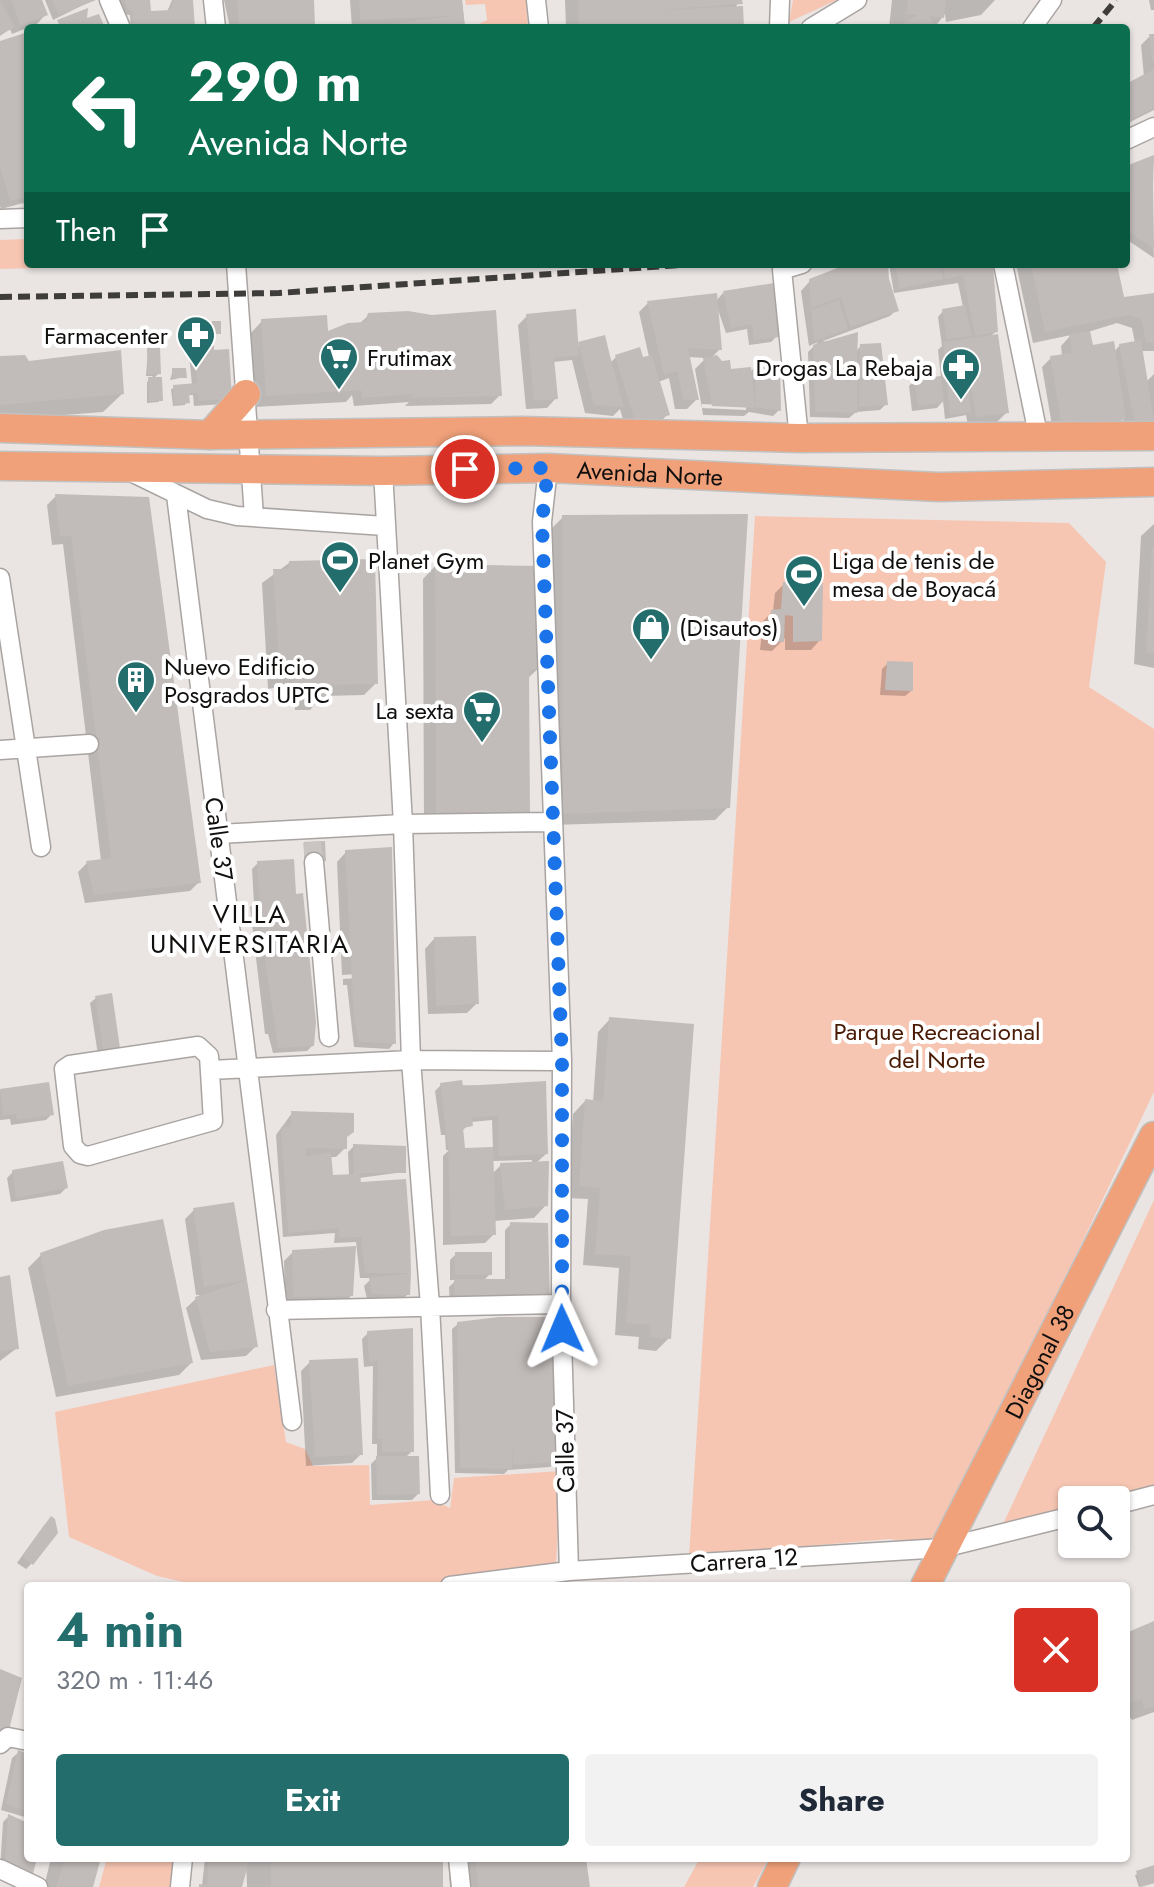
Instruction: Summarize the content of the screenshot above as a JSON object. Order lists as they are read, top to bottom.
{
  "streets": {
    "main road": ["Avenida Norte", "Diagonal 38"],
    "street": ["Calle 37", "Carrera 12"]
  },
  "crossings": [
    ["Avenida Norte", "Calle 37"],
    ["Calle 37", "Carrera 12"],
    ["Diagonal 38", "Carrera 12"]
  ],
  "districts": ["VILLA UNIVERSITARIA"],
  "parks": ["Parque Recreacional del Norte"],
  "places": {
    "pharmacy": ["Farmacenter", "Drogas La Rebaja"],
    "supermarket": ["Frutimax", "La sexta"],
    "sports": ["Planet Gym", "Liga de tenis de mesa de Boyacá"],
    "shop": ["(Disautos)"],
    "building": ["Nuevo Edificio Posgrados UPTC"]
  },
  "page": {
    "turn": ["290 m", "Avenida Norte"],
    "then": "Then",
    "heading": ["4 min", "320 m · 11:46"],
    "buttons": ["Exit", "Share"]
  }
}
